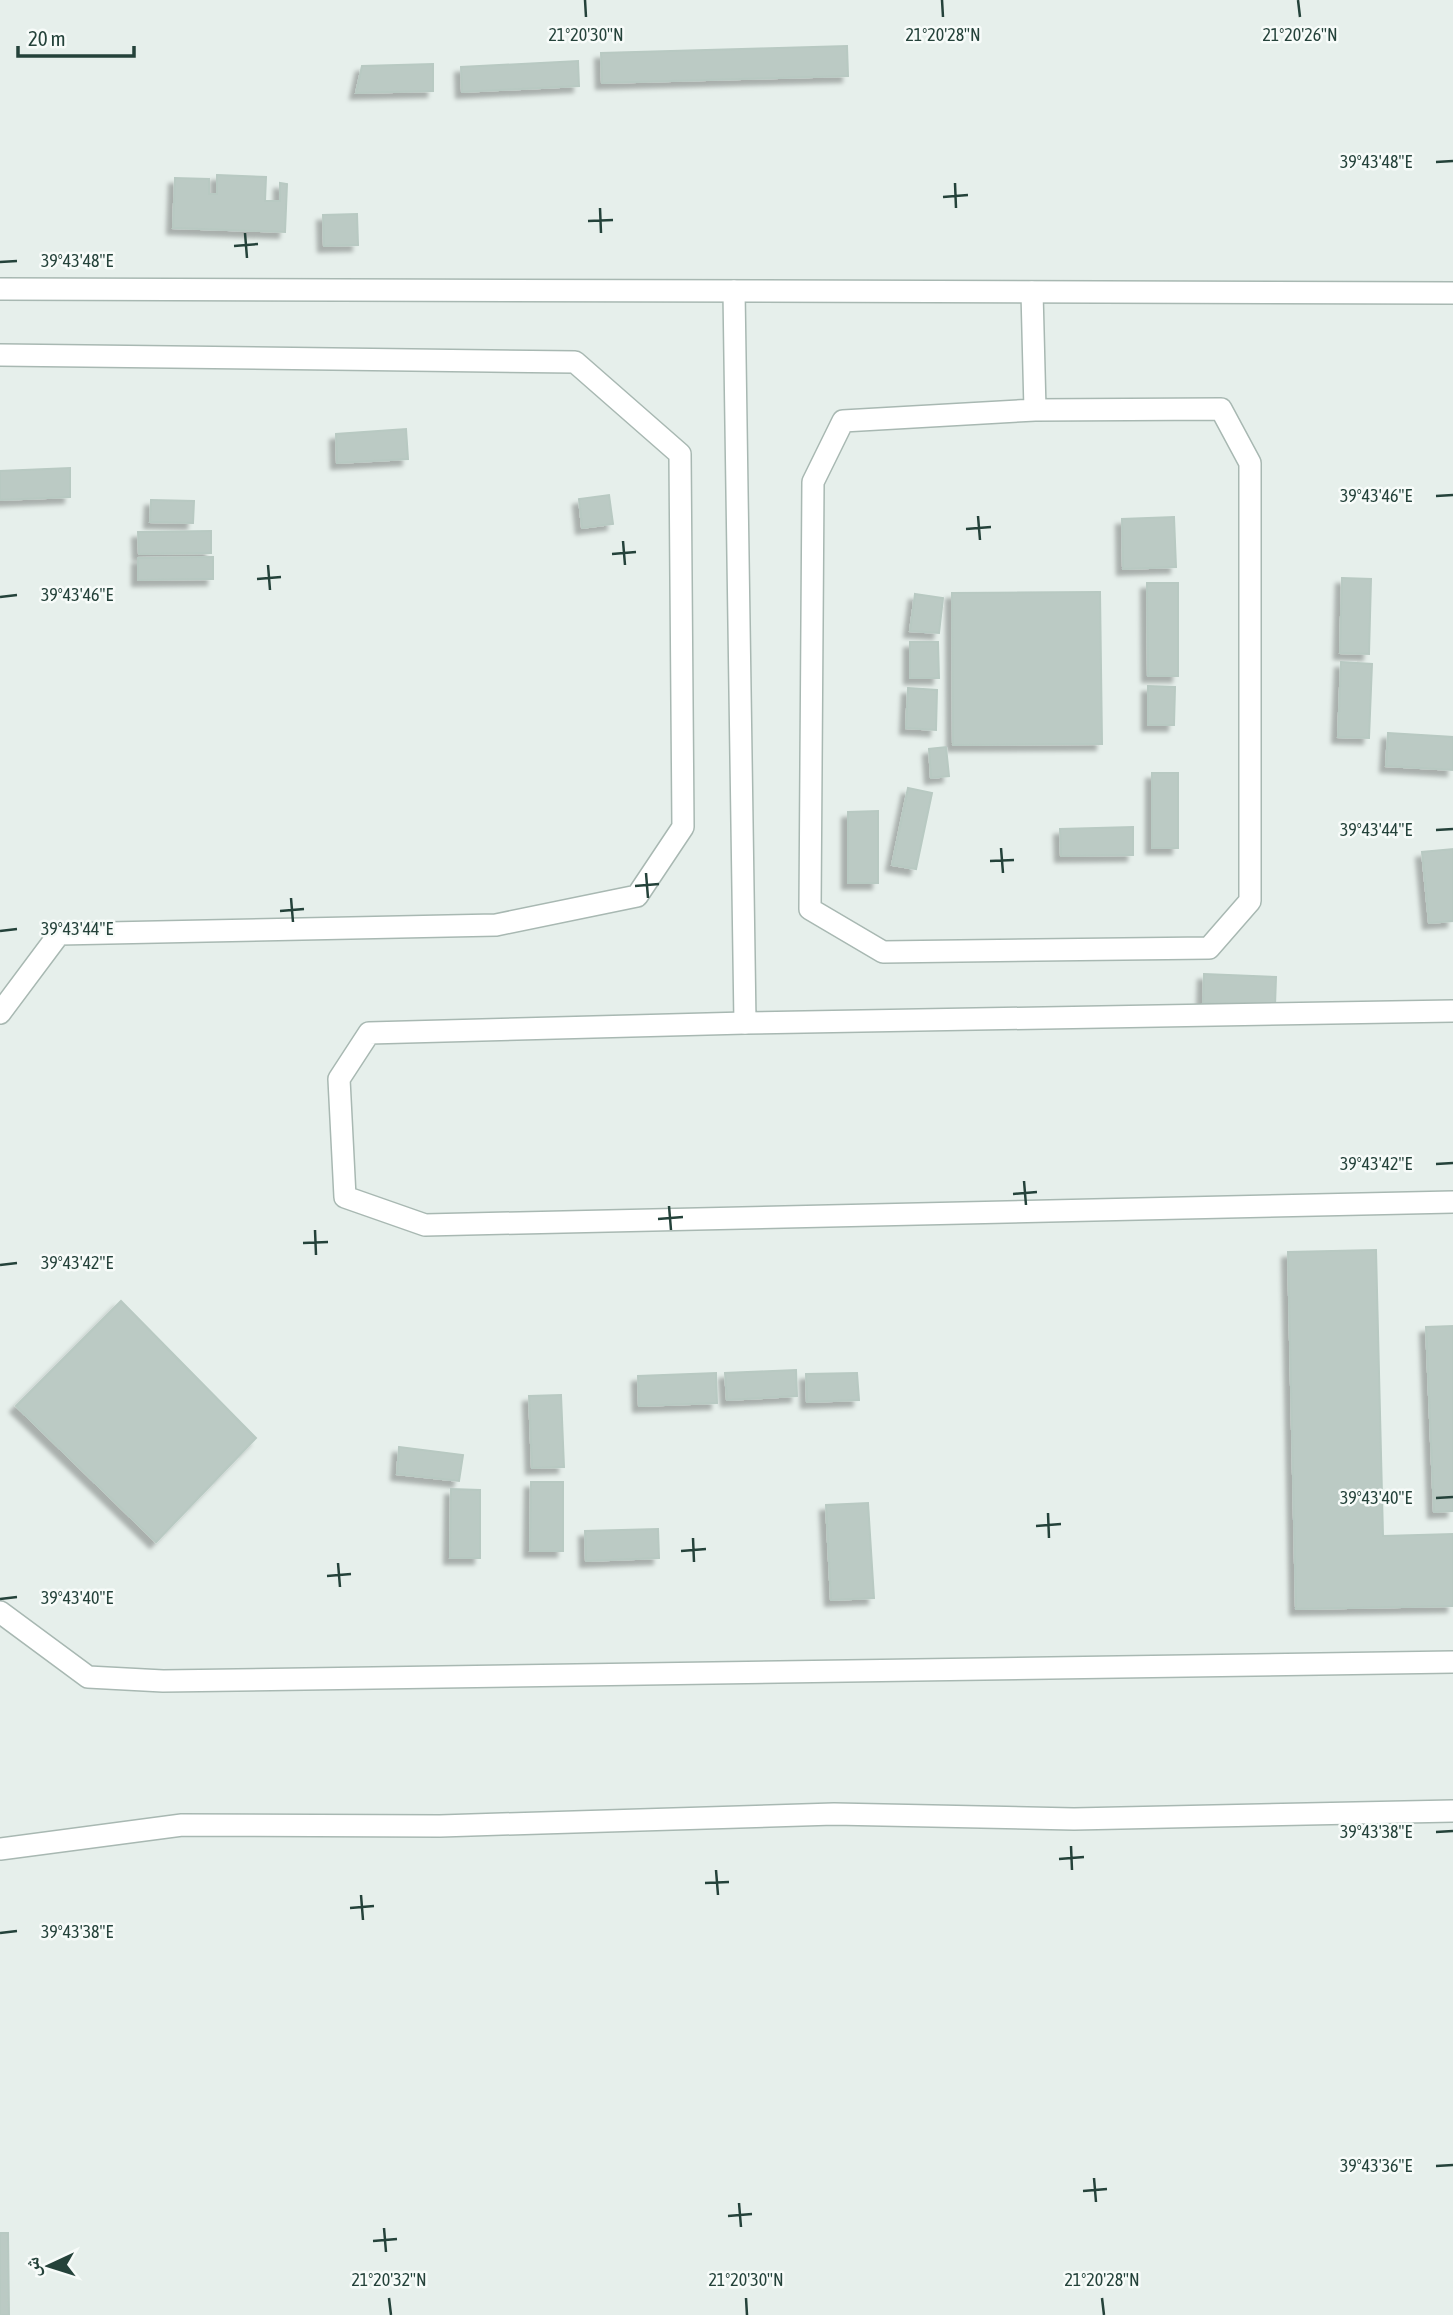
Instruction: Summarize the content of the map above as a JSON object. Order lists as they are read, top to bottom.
{
  "scale_bar": "20 m",
  "north": "left",
  "coordinates": [
    "21°20'30\"N",
    "21°20'28\"N",
    "21°20'26\"N",
    "39°43'48\"E",
    "39°43'46\"E",
    "39°43'44\"E",
    "39°43'42\"E",
    "39°43'40\"E",
    "39°43'38\"E",
    "39°43'36\"E",
    "21°20'32\"N"
  ]
}
